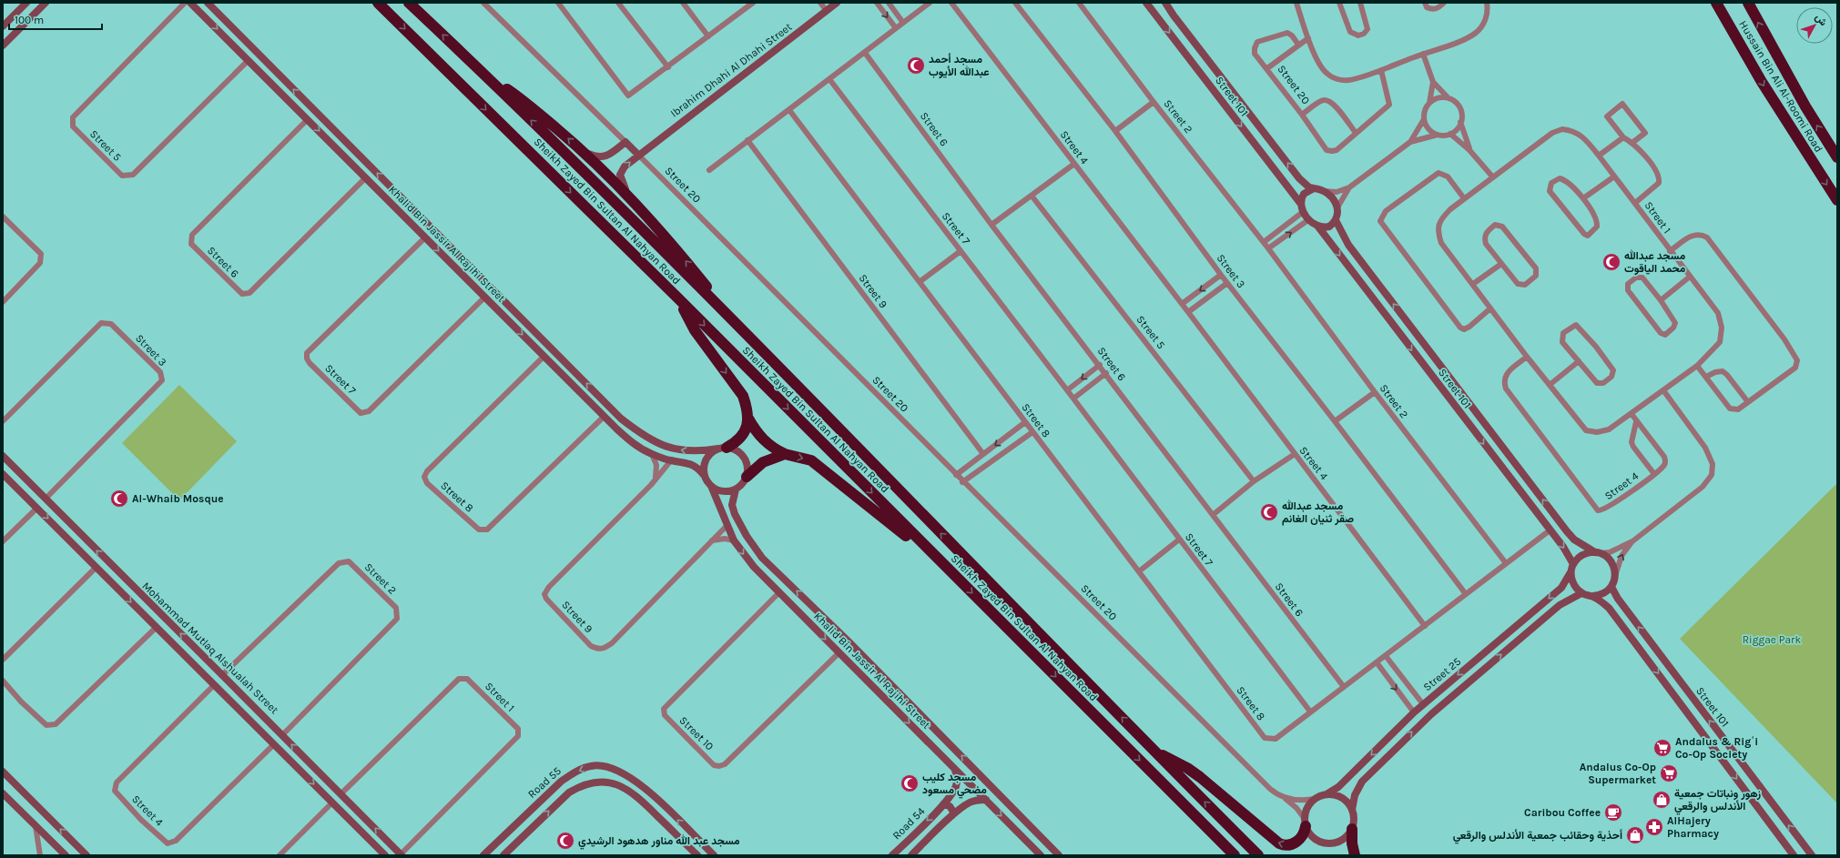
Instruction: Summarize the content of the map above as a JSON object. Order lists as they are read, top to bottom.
{
  "streets": {
    "highway": ["Hussain Bin Ali Al-Roomi Road", "Sheikh Zayed Bin Sultan Al Nahyan Road"],
    "street": [
      "Ibrahim Dhahi Al Dhahi Street",
      "Street 20",
      "Street 101",
      "Street 2",
      "Street 6",
      "Street 5",
      "Street 4",
      "Street 1",
      "Street 7",
      "Khalid Bin Jassir Al Rajihi Street",
      "Street 3",
      "Street 9",
      "Street 8",
      "Mohammad Mutlaq Alshualah Street",
      "Street 25",
      "Street 10",
      "Road 55",
      "Road 54"
    ]
  },
  "crossings": [
    ["Ibrahim Dhahi Al Dhahi Street", "Street 20"],
    ["Street 20", "Street 25"],
    ["Street 101", "Street 8"],
    ["Street 101", "Street 25"],
    ["Street 2", "Street 8"],
    ["Street 2", "Mohammad Mutlaq Alshualah Street"],
    ["Street 6", "Khalid Bin Jassir Al Rajihi Street"],
    ["Street 6", "Street 8"],
    ["Street 5", "Khalid Bin Jassir Al Rajihi Street"],
    ["Street 4", "Street 1"],
    ["Street 4", "Street 8"],
    ["Street 4", "Mohammad Mutlaq Alshualah Street"],
    ["Street 1", "Mohammad Mutlaq Alshualah Street"],
    ["Street 7", "Khalid Bin Jassir Al Rajihi Street"],
    ["Street 7", "Street 8"],
    ["Khalid Bin Jassir Al Rajihi Street", "Street 9"],
    ["Khalid Bin Jassir Al Rajihi Street", "Street 8"],
    ["Khalid Bin Jassir Al Rajihi Street", "Street 10"],
    ["Khalid Bin Jassir Al Rajihi Street", "Road 54"],
    ["Street 3", "Street 8"],
    ["Street 3", "Mohammad Mutlaq Alshualah Street"]
  ],
  "parks": ["Riggae Park"],
  "places": {
    "mosque": [
      "مسجد أحمد عبدالله الأيوب",
      "مسجد عبدالله محمد الياقوت",
      "Al-Whaib Mosque",
      "مسجد عبدالله صقر ثنيان الغانم",
      "مسجد كليب مضحي مسعود",
      "مسجد عبد الله مناور هدهود الرشيدي"
    ],
    "supermarket": ["Andalus & Rigʿi Co-Op Society", "Andalus Co-Op Supermarket"],
    "shop": ["زهور ونباتات جمعية الأندلس والرقعي", "أحذية وحقائب جمعية الأندلس والرقعي"],
    "cafe": ["Caribou Coffee"],
    "pharmacy": ["AlHajery Pharmacy"]
  },
  "scale_bar": "100 m",
  "north": "top right"
}
